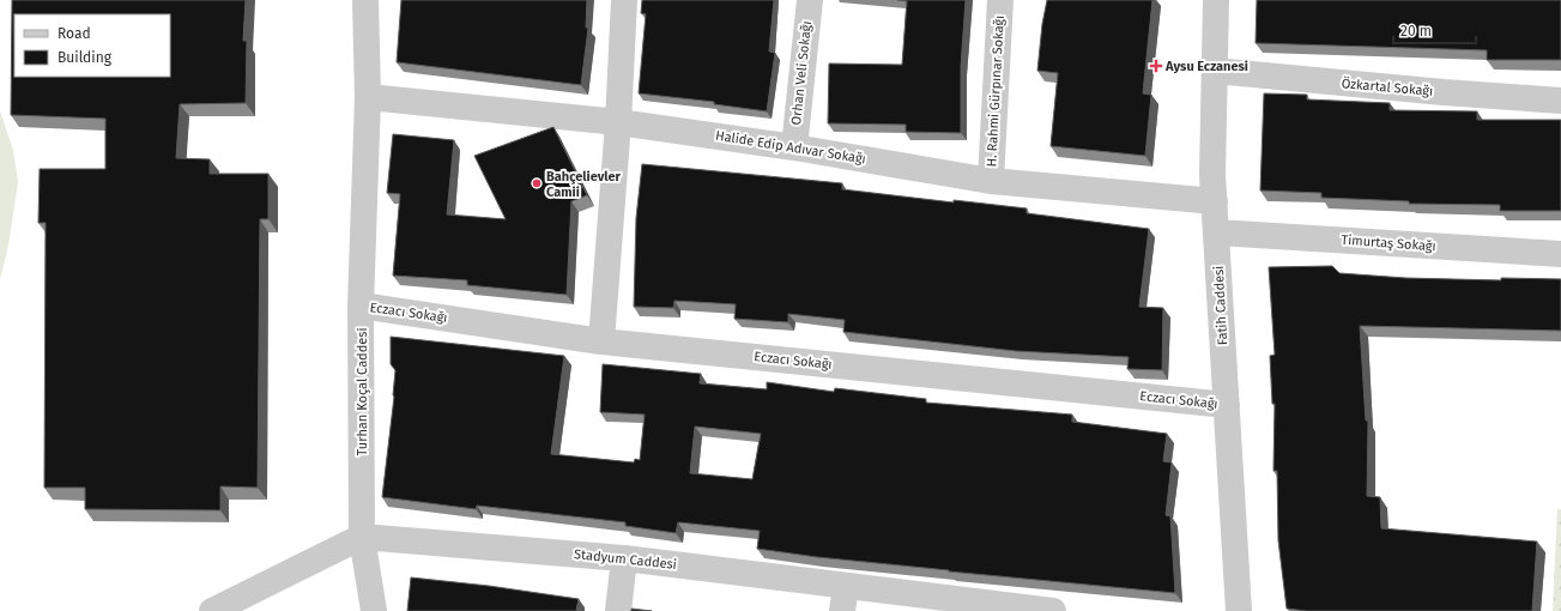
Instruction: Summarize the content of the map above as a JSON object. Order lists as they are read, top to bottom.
{
  "streets": {
    "street": [
      "Orhan Veli Sokağı",
      "Özkartal Sokağı",
      "H. Rahmi Gürpınar Sokağı",
      "Halide Edip Adıvar Sokağı",
      "Timurtaş Sokağı",
      "Fatih Caddesi",
      "Eczacı Sokağı",
      "Turhan Koçal Caddesi",
      "Stadyum Caddesi"
    ]
  },
  "crossings": [
    ["Orhan Veli Sokağı", "Halide Edip Adıvar Sokağı"],
    ["Özkartal Sokağı", "Fatih Caddesi"],
    ["H. Rahmi Gürpınar Sokağı", "Halide Edip Adıvar Sokağı"],
    ["Halide Edip Adıvar Sokağı", "Fatih Caddesi"],
    ["Halide Edip Adıvar Sokağı", "Turhan Koçal Caddesi"],
    ["Timurtaş Sokağı", "Fatih Caddesi"],
    ["Fatih Caddesi", "Eczacı Sokağı"],
    ["Eczacı Sokağı", "Turhan Koçal Caddesi"],
    ["Turhan Koçal Caddesi", "Stadyum Caddesi"]
  ],
  "places": {
    "health": ["Aysu Eczanesi"],
    "other": ["Bahçelievler Camii"]
  },
  "legend": ["Road", "Building"],
  "scale_bar": "20 m"
}
